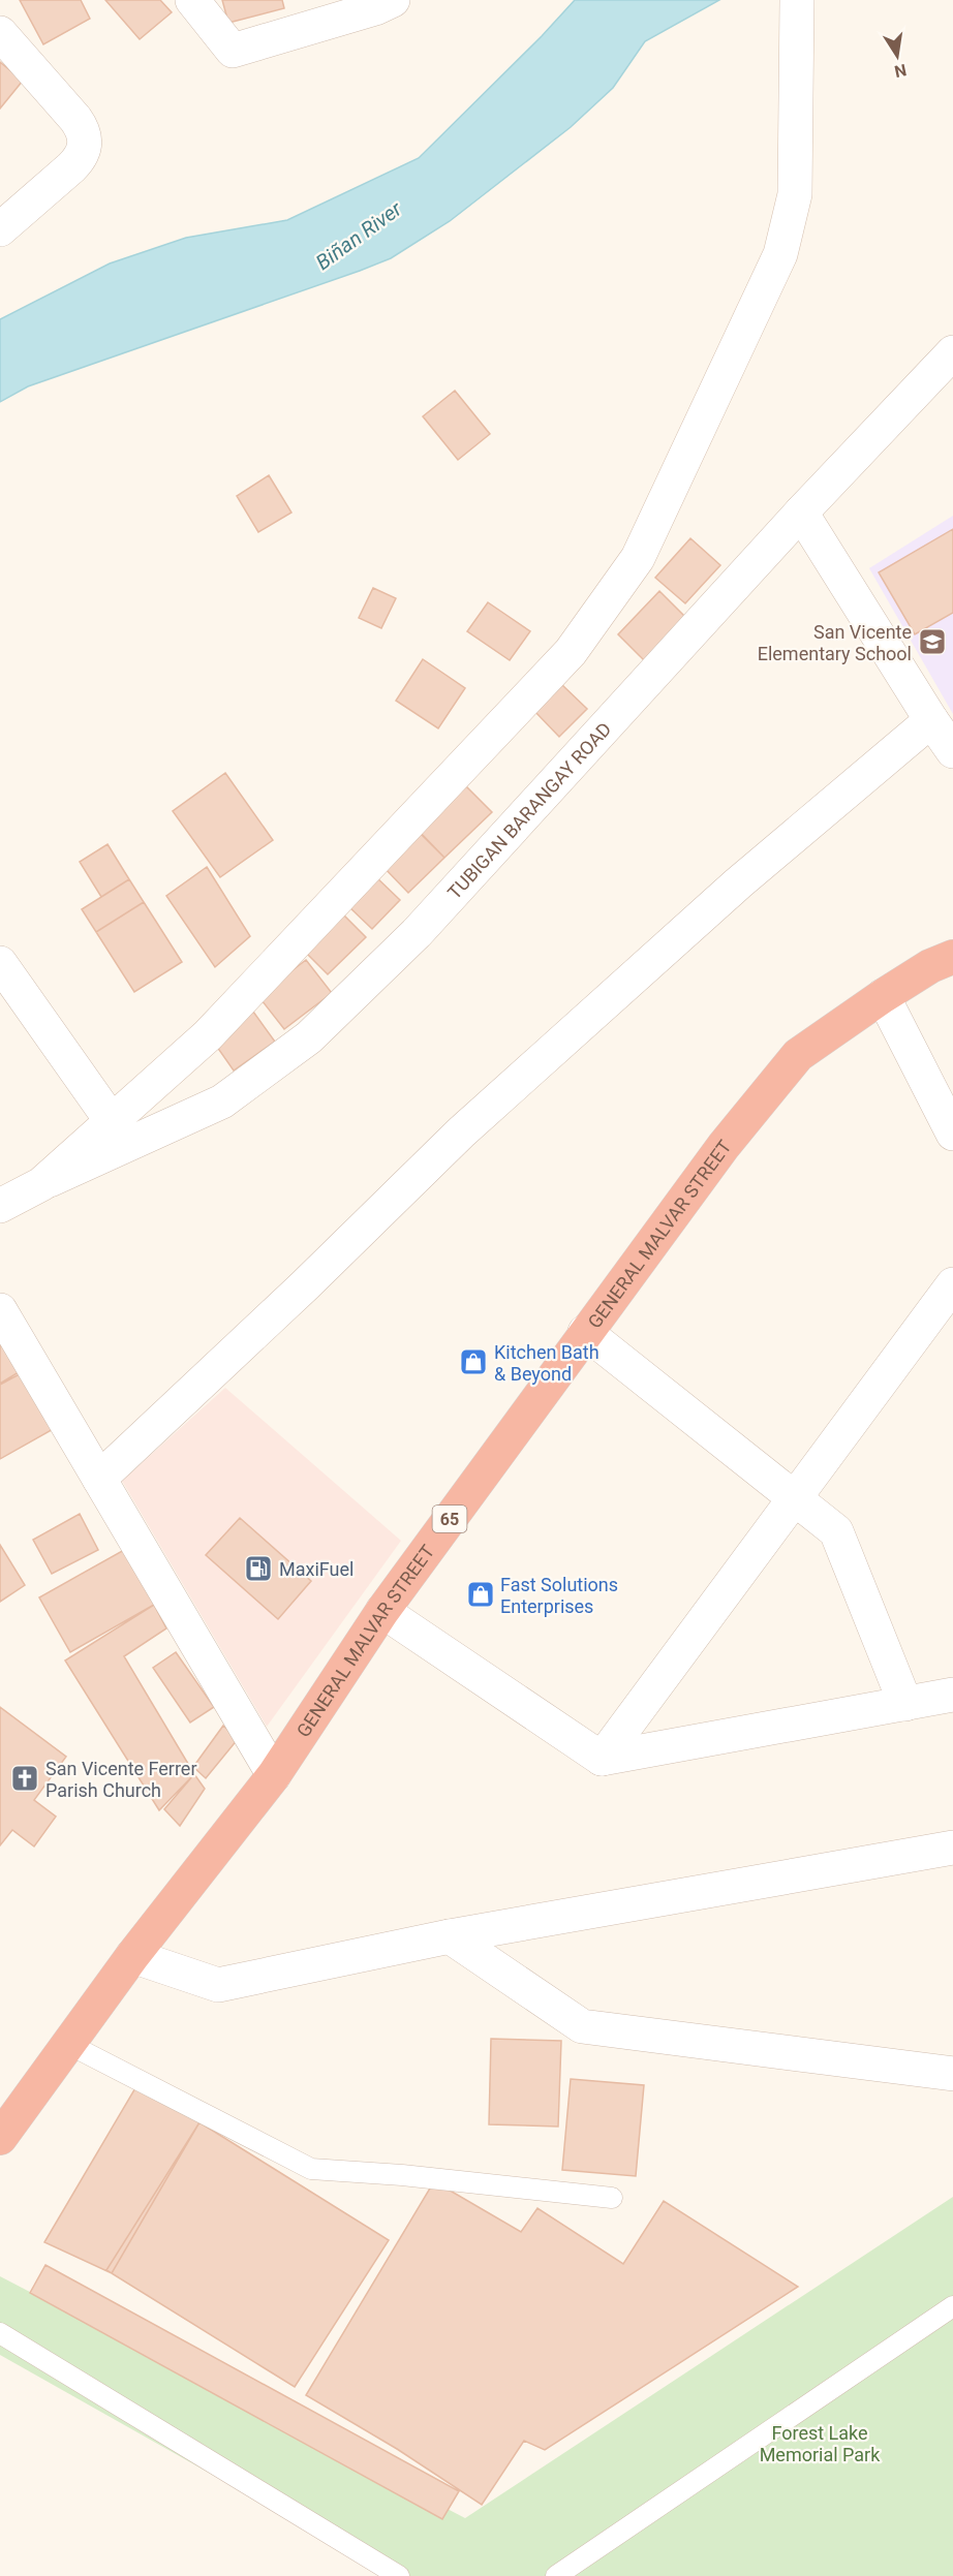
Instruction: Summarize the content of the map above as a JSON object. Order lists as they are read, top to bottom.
{
  "streets": {
    "highway": ["GENERAL MALVAR STREET", "65"],
    "street": ["TUBIGAN BARANGAY ROAD"]
  },
  "water": ["Biñan River"],
  "parks": ["Forest Lake Memorial Park"],
  "places": {
    "school or university": ["San Vicente Elementary School"],
    "shop": ["Kitchen Bath & Beyond", "Fast Solutions Enterprises"],
    "fuel station": ["MaxiFuel"],
    "church": ["San Vicente Ferrer Parish Church"]
  },
  "north": "bottom"
}
